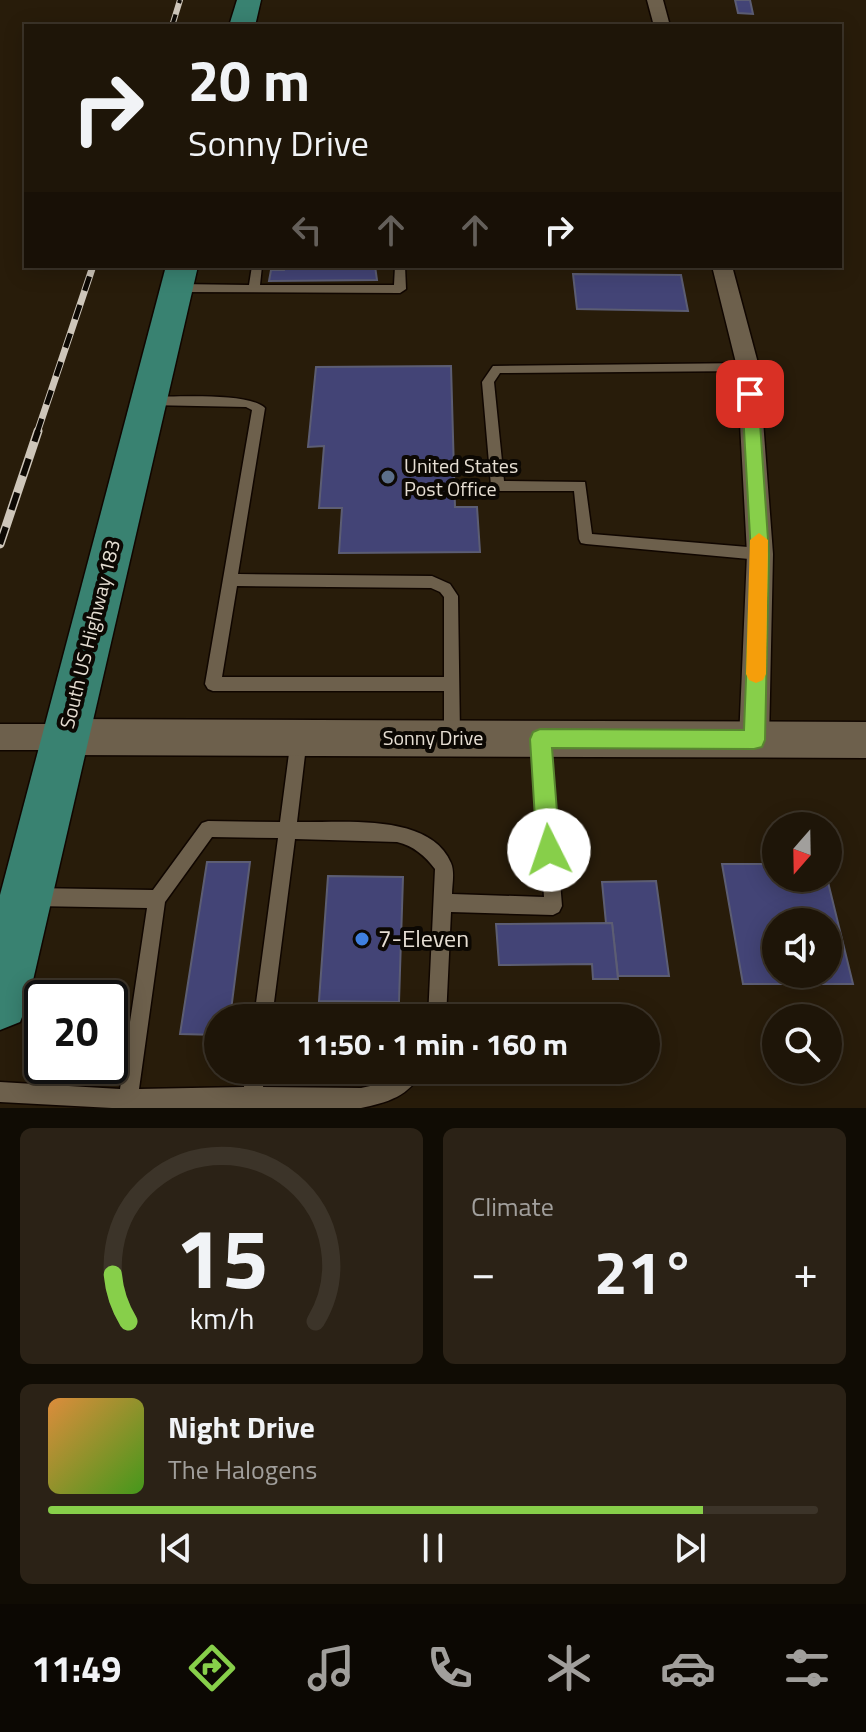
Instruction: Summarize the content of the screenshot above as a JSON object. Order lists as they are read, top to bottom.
{
  "streets": {
    "main road": ["South US Highway 183"],
    "street": ["Sonny Drive"]
  },
  "crossings": [
    ["South US Highway 183", "Sonny Drive"]
  ],
  "places": ["United States Post Office", "7-Eleven"],
  "north": "bottom",
  "page": {
    "turn": ["20 m", "Sonny Drive"],
    "limit": "20",
    "trip": "11:50 · 1 min · 160 m",
    "tile": "Climate",
    "heat": ["−", "21°", "+"],
    "song": ["Night Drive", "The Halogens"],
    "tabs": "11:49",
    "gauge": ["15", "km/h"]
  }
}
